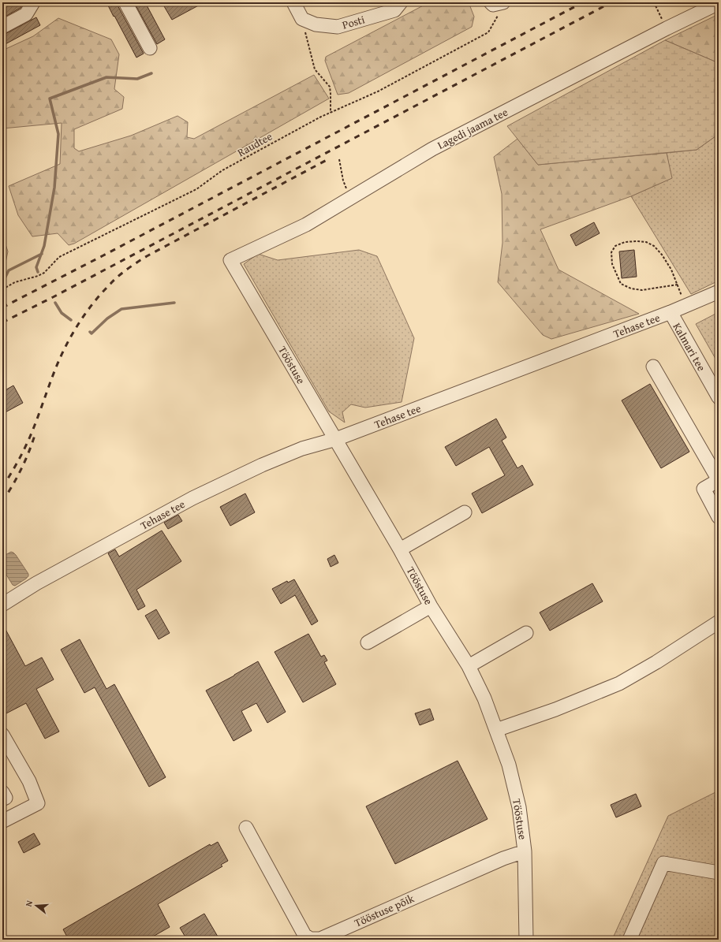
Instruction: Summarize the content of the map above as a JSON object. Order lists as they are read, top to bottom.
{
  "streets": {
    "street": [
      "Posti",
      "Lagedi jaama tee",
      "Tehase tee",
      "Kalmari tee",
      "Tööstuse",
      "Tööstuse põik"
    ],
    "path": ["Raudtee"]
  },
  "crossings": [
    ["Lagedi jaama tee", "Tööstuse"],
    ["Tehase tee", "Kalmari tee"],
    ["Tehase tee", "Tööstuse"],
    ["Tööstuse", "Tööstuse põik"]
  ],
  "north": "left"
}
